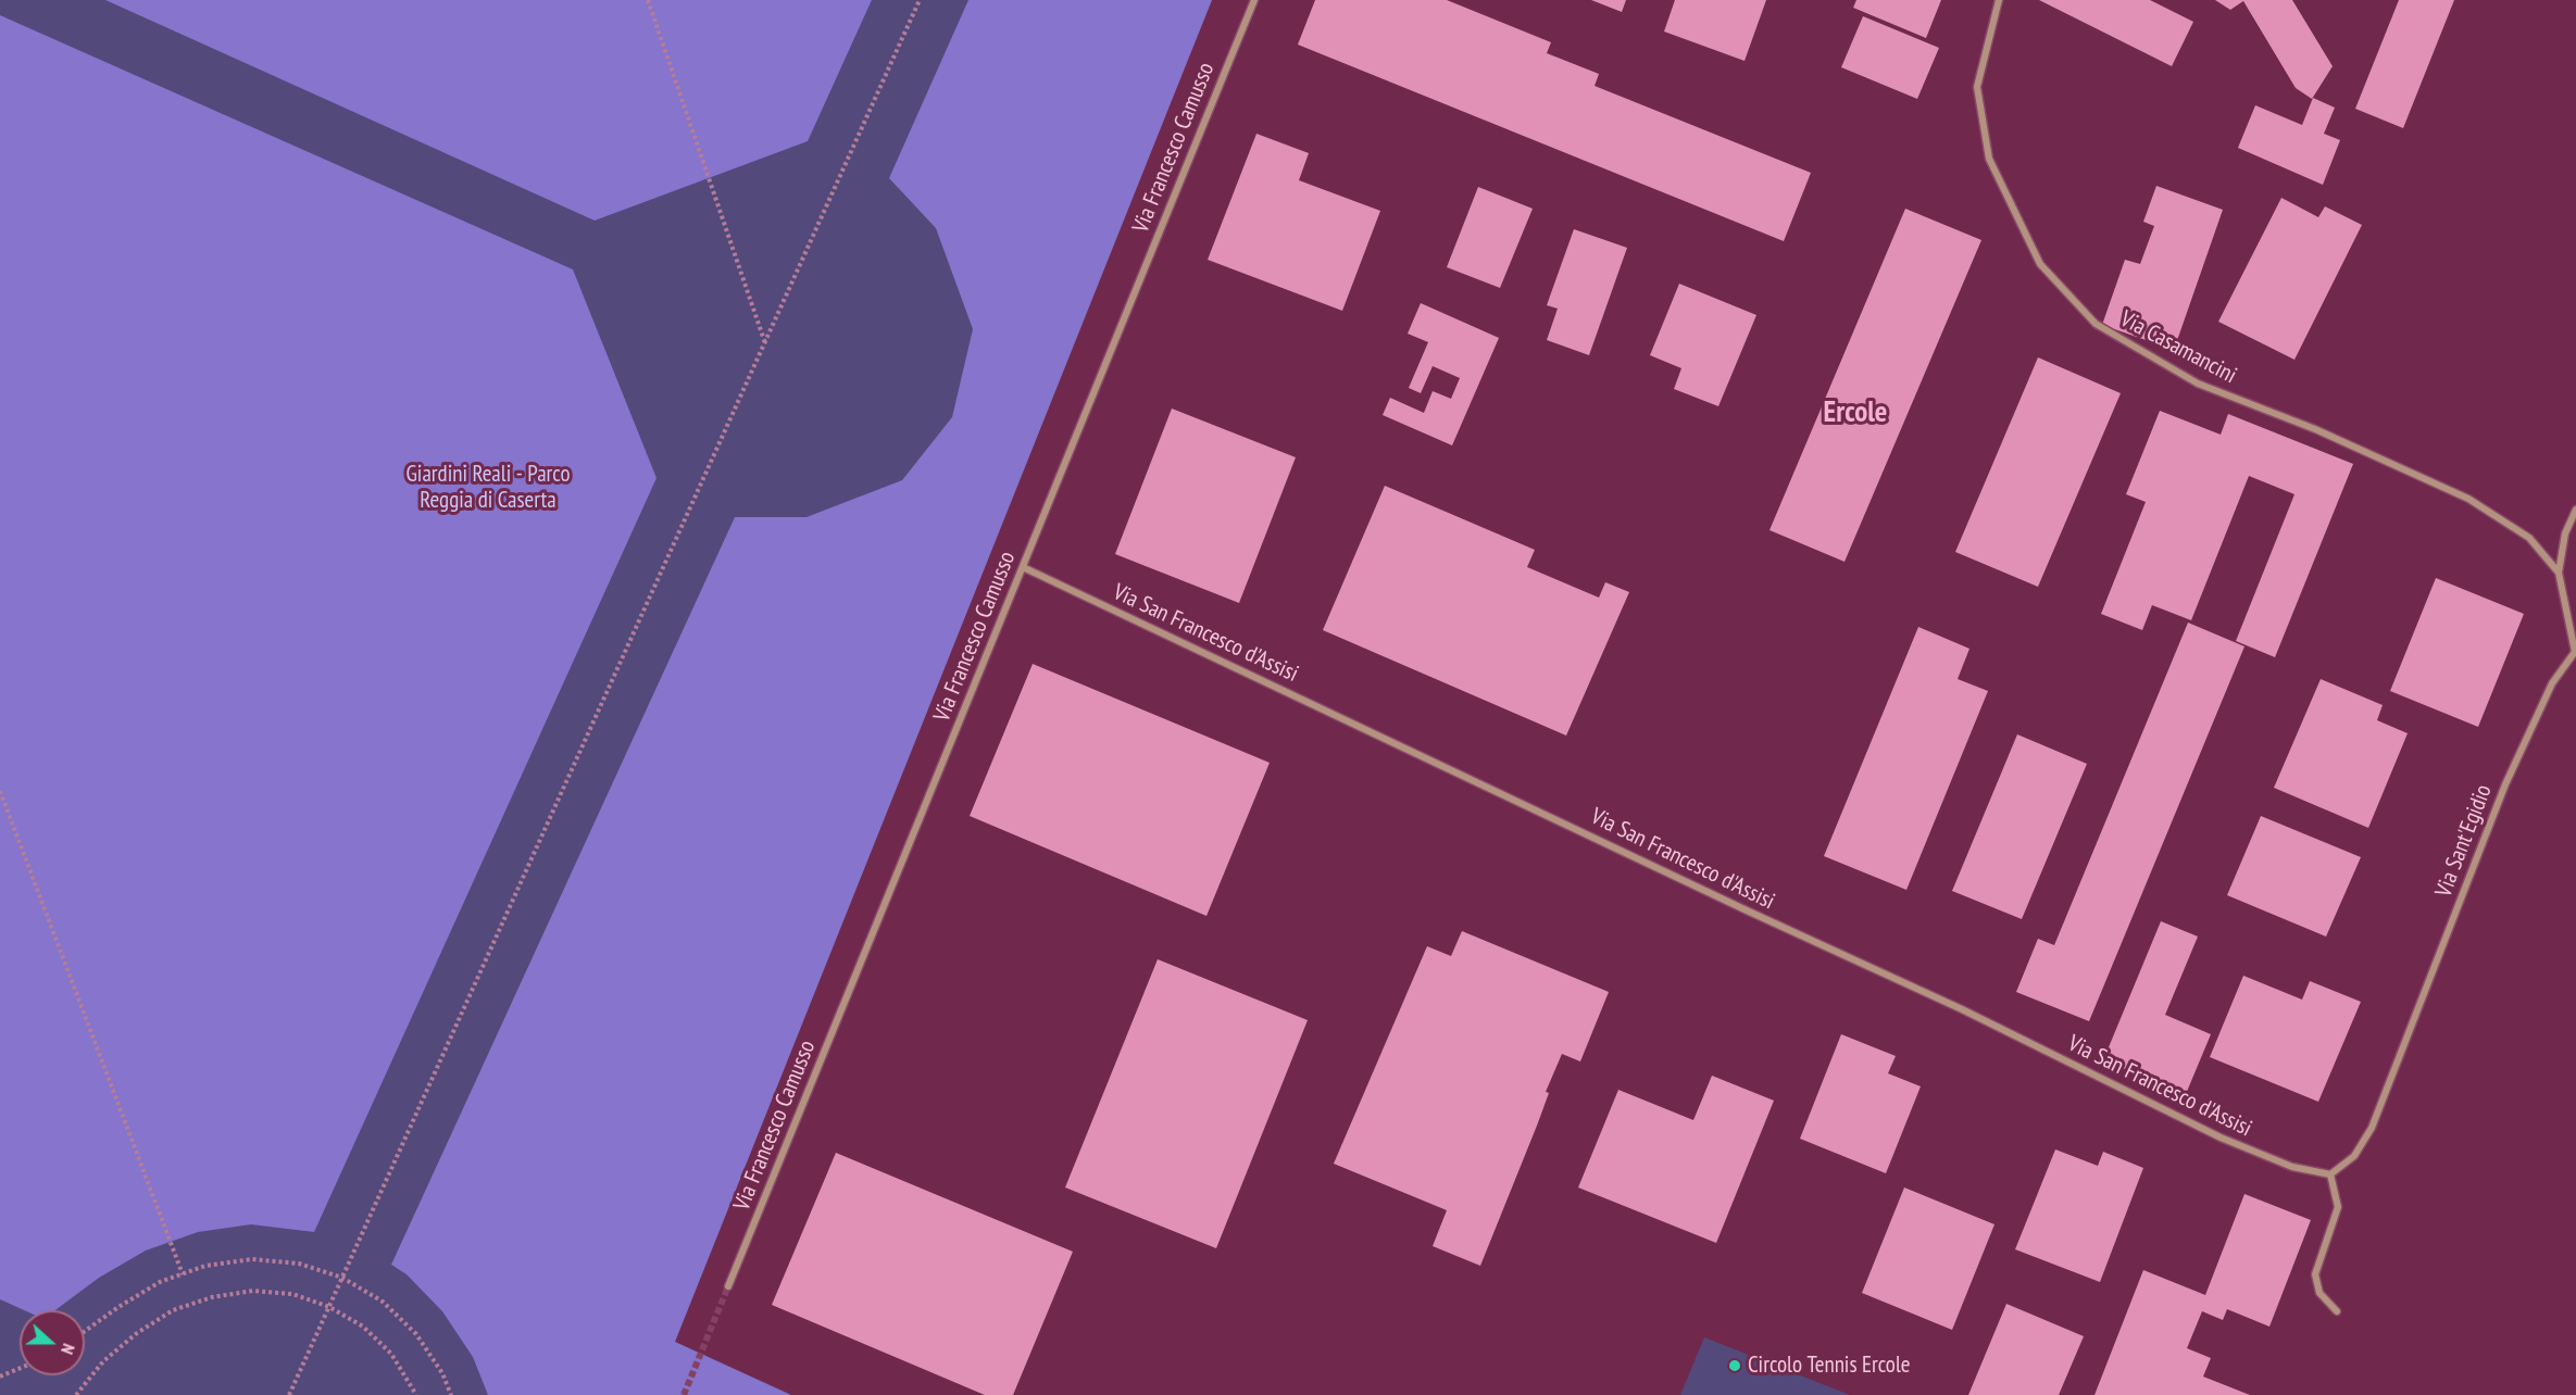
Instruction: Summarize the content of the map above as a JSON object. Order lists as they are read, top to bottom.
{
  "streets": {
    "street": [
      "Via Francesco Camusso",
      "Via Casamancini",
      "Via San Francesco d'Assisi",
      "Via Sant'Egidio"
    ]
  },
  "crossings": [
    ["Via Francesco Camusso", "Via San Francesco d'Assisi"],
    ["Via Casamancini", "Via Sant'Egidio"],
    ["Via San Francesco d'Assisi", "Via Sant'Egidio"]
  ],
  "districts": ["Ercole"],
  "parks": ["Giardini Reali - Parco Reggia di Caserta"],
  "places": ["Circolo Tennis Ercole"],
  "north": "right"
}
